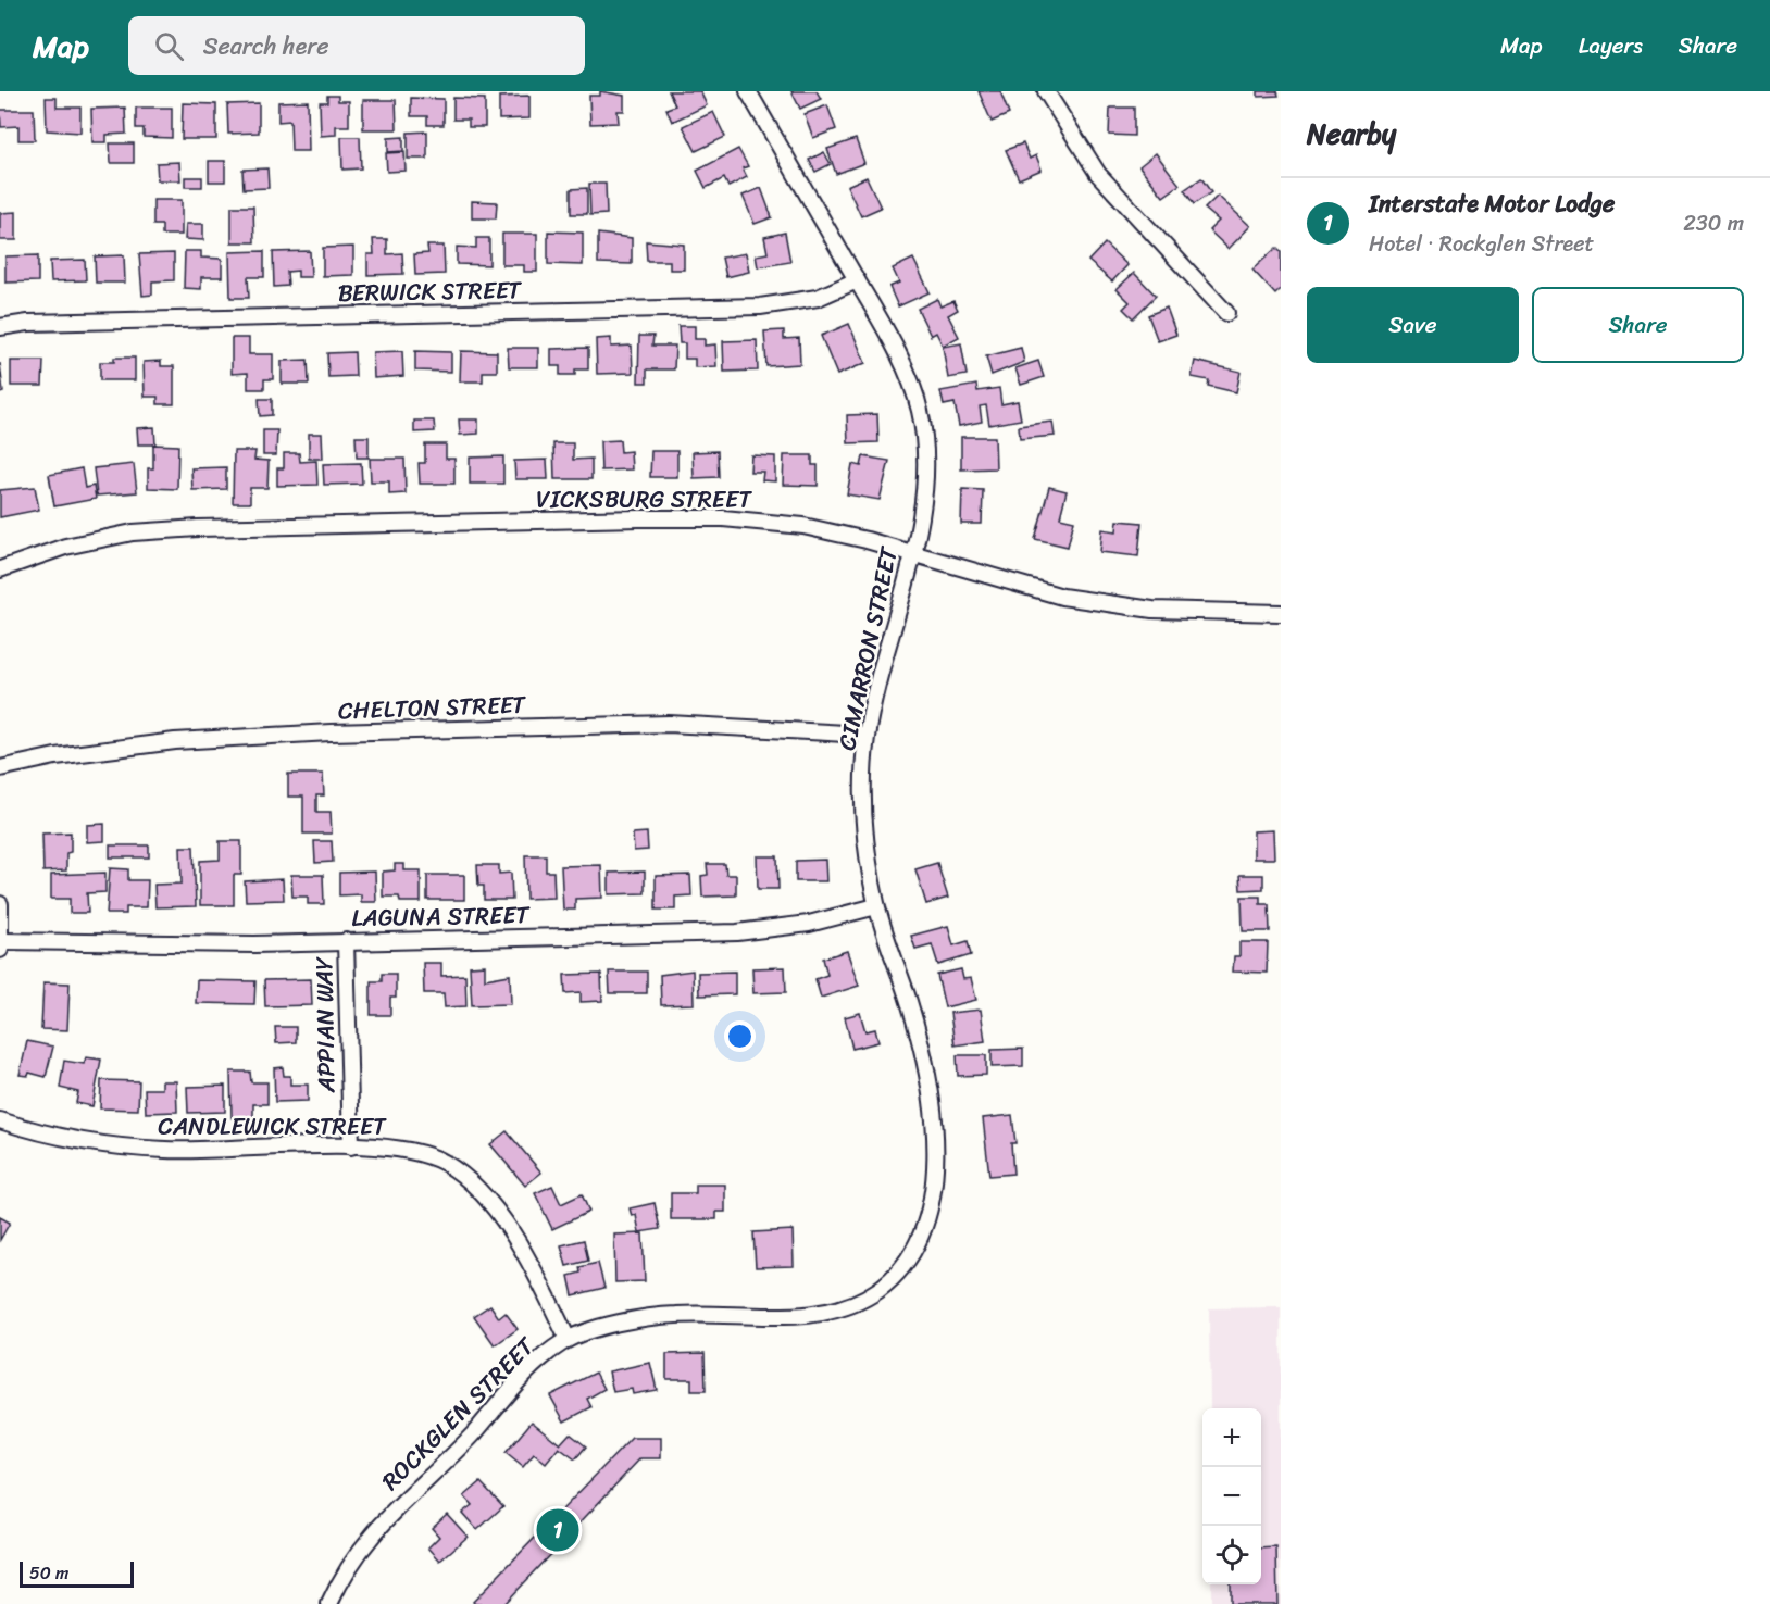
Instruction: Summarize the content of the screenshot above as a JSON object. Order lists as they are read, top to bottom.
{
  "streets": {
    "street": [
      "BERWICK STREET",
      "VICKSBURG STREET",
      "CIMARRON STREET",
      "CHELTON STREET",
      "LAGUNA STREET",
      "APPIAN WAY",
      "CANDLEWICK STREET",
      "ROCKGLEN STREET"
    ]
  },
  "crossings": [
    ["BERWICK STREET", "CIMARRON STREET"],
    ["VICKSBURG STREET", "CIMARRON STREET"],
    ["CIMARRON STREET", "CHELTON STREET"],
    ["CIMARRON STREET", "LAGUNA STREET"],
    ["CIMARRON STREET", "ROCKGLEN STREET"],
    ["LAGUNA STREET", "APPIAN WAY"],
    ["APPIAN WAY", "CANDLEWICK STREET"],
    ["CANDLEWICK STREET", "ROCKGLEN STREET"]
  ],
  "scale_bar": "50 m",
  "page": {
    "header": "Map",
    "search": "Search here",
    "nav": ["Map", "Layers", "Share"],
    "heading": "Nearby",
    "list": [
      {
        "mark": "1",
        "name": "Interstate Motor Lodge",
        "note": "Hotel · Rockglen Street",
        "value": "230 m"
      }
    ],
    "buttons": ["Save", "Share"],
    "map_buttons": ["+", "−"],
    "pins": "1",
    "scale": "50 m"
  }
}
